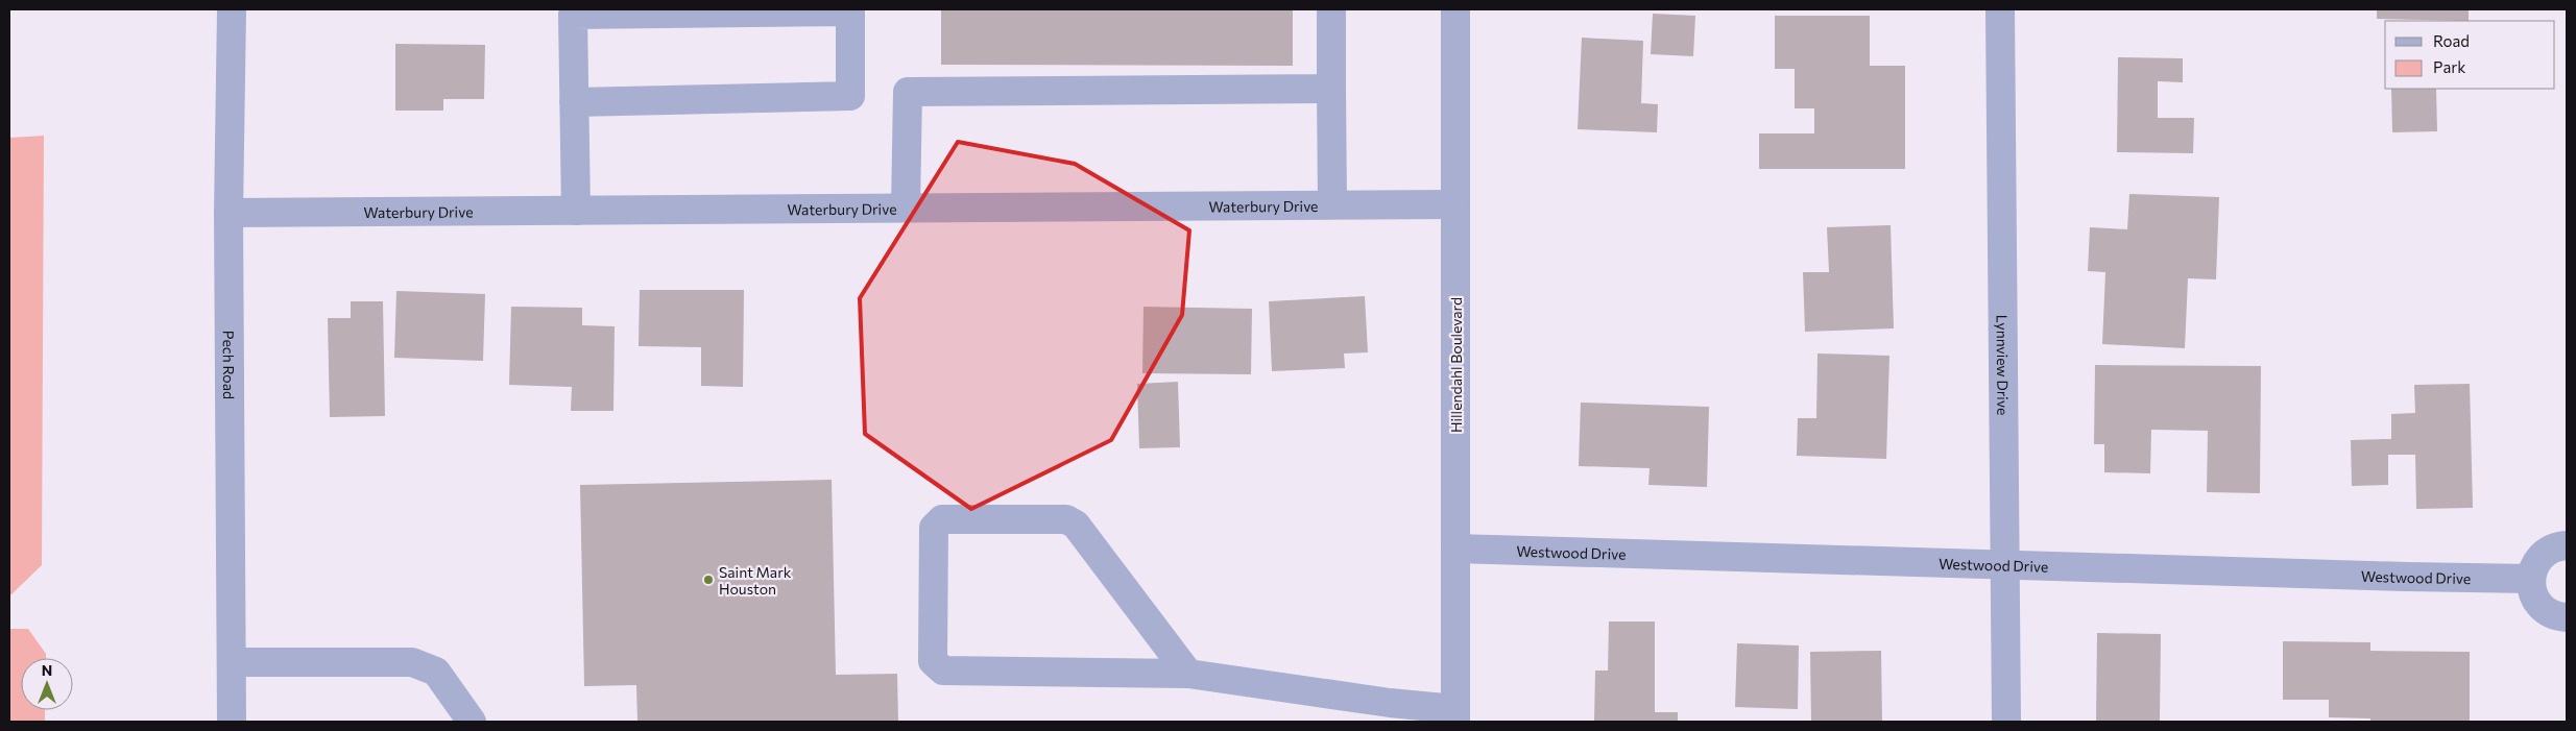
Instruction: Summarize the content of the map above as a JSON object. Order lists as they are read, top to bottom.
{
  "streets": {
    "street": [
      "Waterbury Drive",
      "Pech Road",
      "Hillendahl Boulevard",
      "Lynnview Drive",
      "Westwood Drive"
    ]
  },
  "crossings": [
    ["Waterbury Drive", "Pech Road"],
    ["Waterbury Drive", "Hillendahl Boulevard"],
    ["Hillendahl Boulevard", "Westwood Drive"],
    ["Lynnview Drive", "Westwood Drive"]
  ],
  "places": ["Saint Mark Houston"],
  "legend": ["Road", "Park"],
  "north": "top"
}
